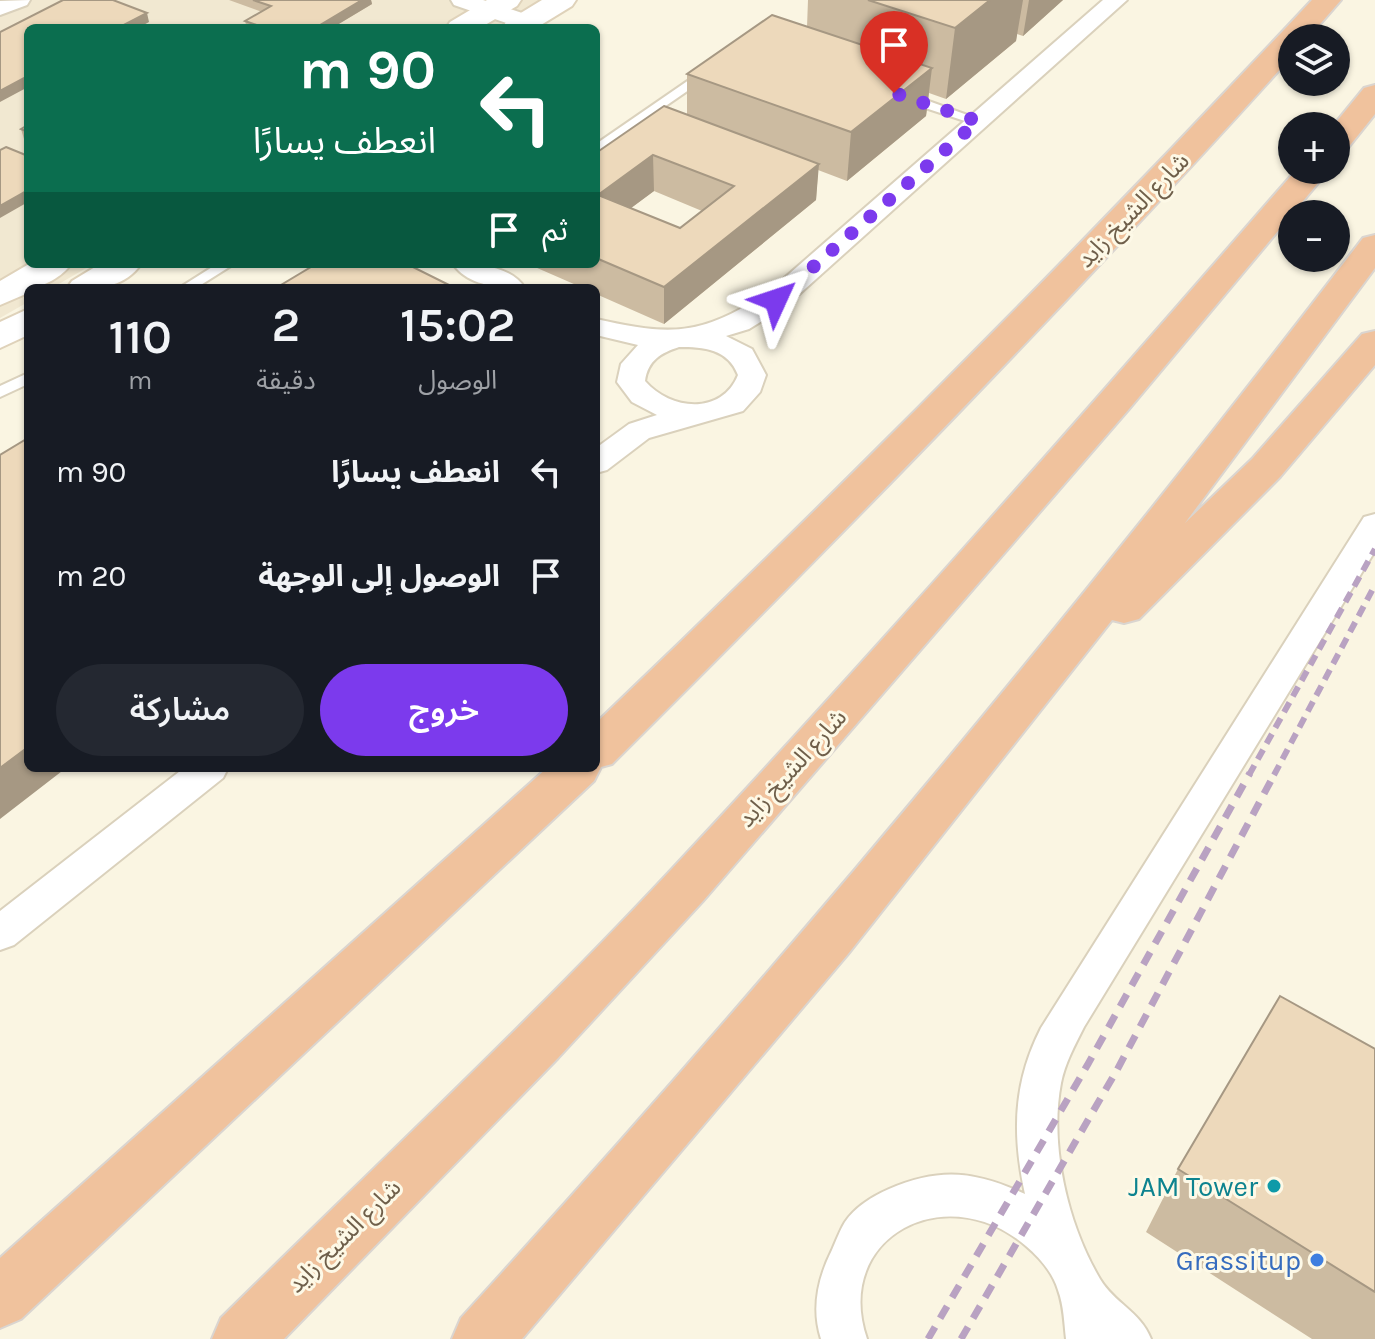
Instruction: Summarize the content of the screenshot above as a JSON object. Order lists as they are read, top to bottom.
{
  "streets": {
    "highway": ["شارع الشيخ زايد"]
  },
  "places": ["JAM Tower", "Grassitup"],
  "page": {
    "map_buttons": ["+", "−"],
    "turn": ["90 m", "انعطف يسارًا"],
    "then": "ثم",
    "eta": [
      "15:02",
      "الوصول",
      "2",
      "دقيقة",
      "110",
      "m"
    ],
    "list": [
      {
        "name": "انعطف يسارًا",
        "value": "90 m"
      },
      {
        "name": "الوصول إلى الوجهة",
        "value": "20 m"
      }
    ],
    "buttons": ["خروج", "مشاركة"]
  }
}
